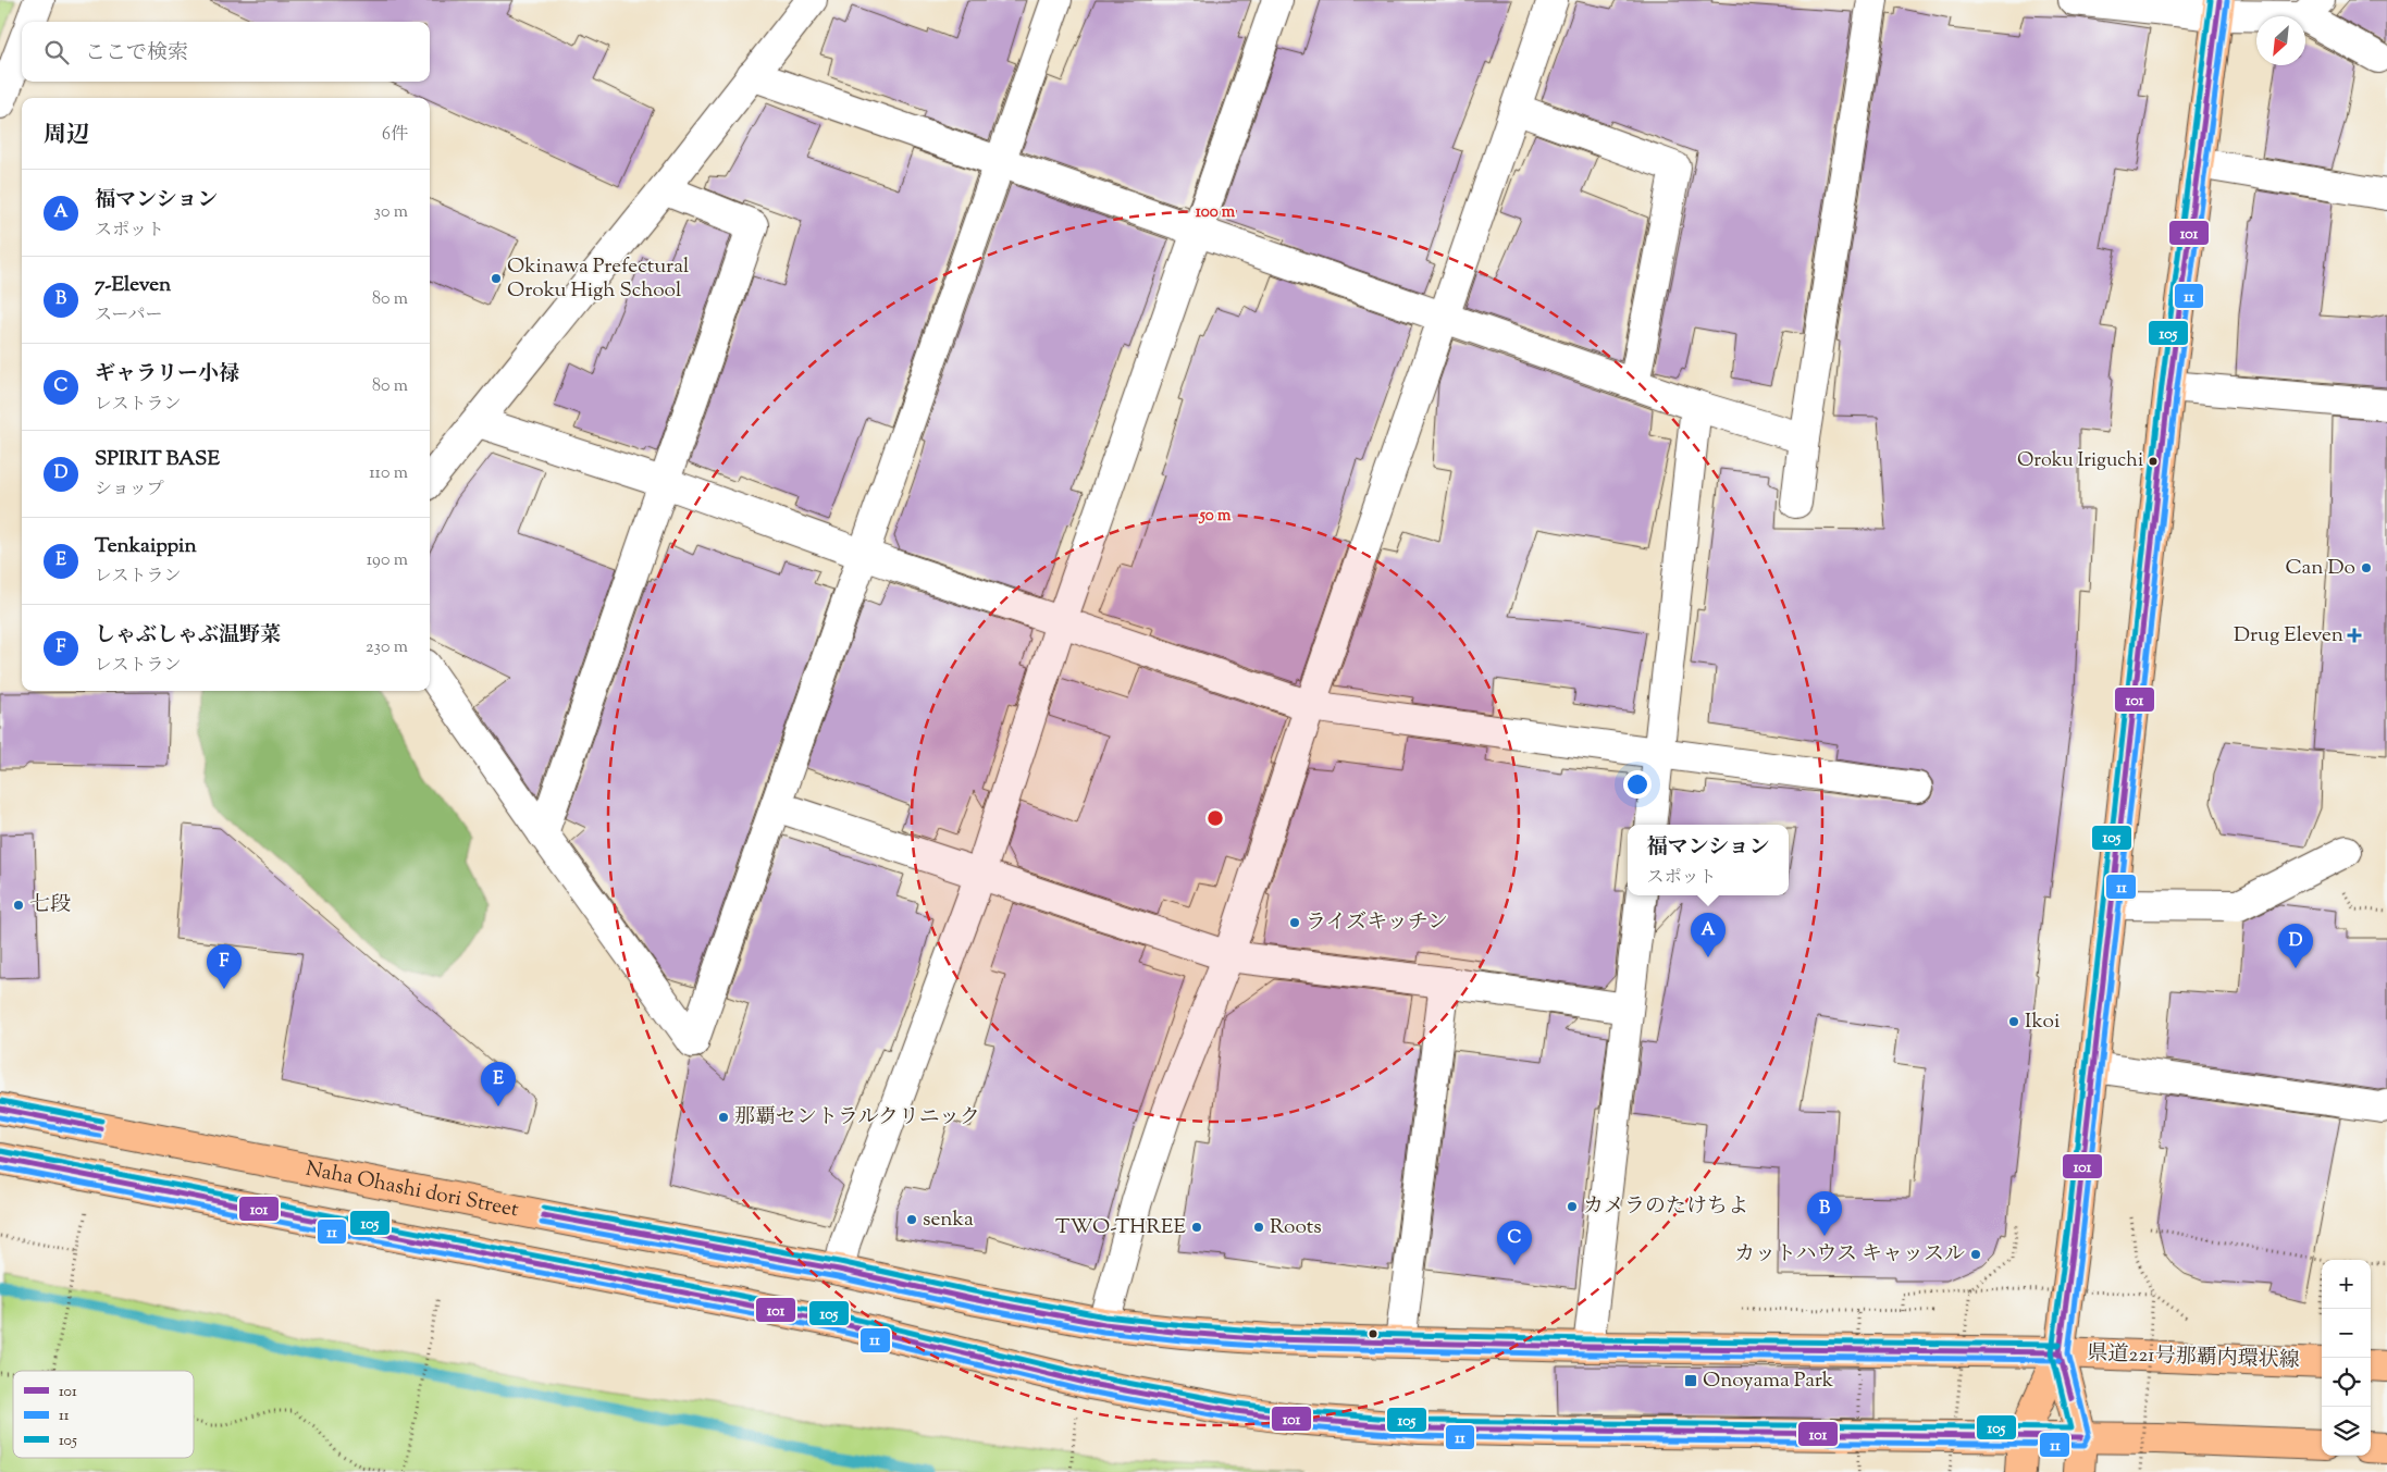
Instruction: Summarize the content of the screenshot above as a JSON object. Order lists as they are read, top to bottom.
{
  "streets": {
    "main road": ["Naha Ohashi dori Street", "県道221号那覇内環状線"]
  },
  "crossings": [
    ["Naha Ohashi dori Street", "県道221号那覇内環状線"]
  ],
  "places": {
    "other": [
      "Okinawa Prefectural Oroku High School",
      "Oroku Iriguchi",
      "Can Do",
      "七段",
      "ライズキッチン",
      "Ikoi",
      "那覇セントラルクリニック",
      "カメラのたけちよ",
      "senka",
      "TWO-THREE",
      "Roots",
      "カットハウス キャッスル"
    ],
    "health": ["Drug Eleven"],
    "transit": ["Onoyama Park"]
  },
  "lines": ["transit line 101", "transit line 105", "transit line 11"],
  "legend": ["101", "11", "105"],
  "north": "bottom left",
  "page": {
    "search": "ここで検索",
    "heading": ["周辺", "6件"],
    "list": [
      {
        "mark": "A",
        "name": "福マンション",
        "note": "スポット",
        "value": "30 m"
      },
      {
        "mark": "B",
        "name": "7-Eleven",
        "note": "スーパー",
        "value": "80 m"
      },
      {
        "mark": "C",
        "name": "ギャラリー小禄",
        "note": "レストラン",
        "value": "80 m"
      },
      {
        "mark": "D",
        "name": "SPIRIT BASE",
        "note": "ショップ",
        "value": "110 m"
      },
      {
        "mark": "E",
        "name": "Tenkaippin",
        "note": "レストラン",
        "value": "190 m"
      },
      {
        "mark": "F",
        "name": "しゃぶしゃぶ温野菜",
        "note": "レストラン",
        "value": "230 m"
      }
    ],
    "popup": ["福マンション", "スポット"],
    "pins": [
      "A",
      "D",
      "F",
      "E",
      "B",
      "C"
    ],
    "map_buttons": ["+", "−"]
  },
  "rings": ["100 m", "50 m"]
}
